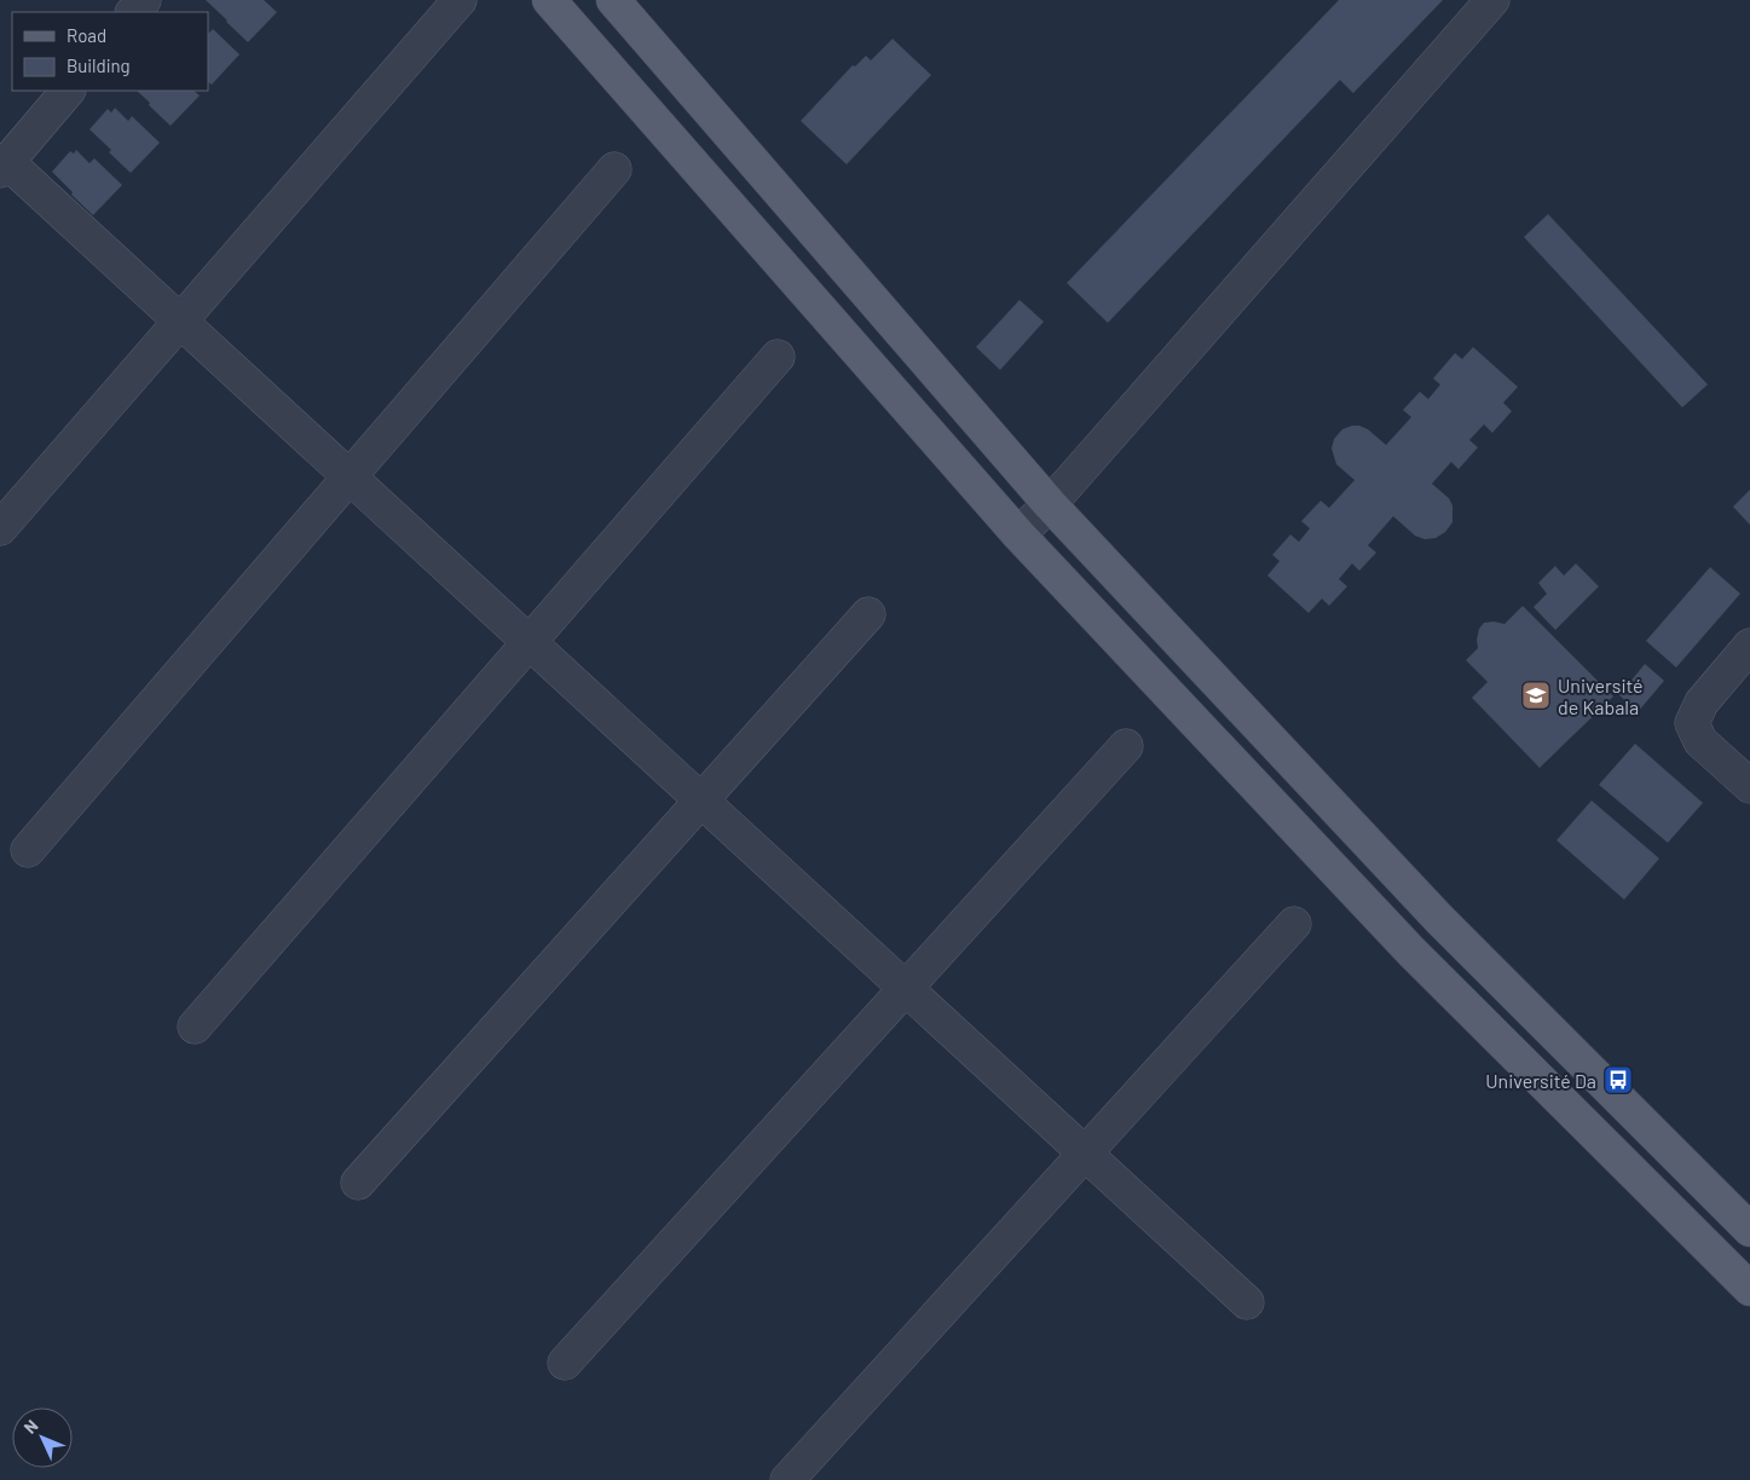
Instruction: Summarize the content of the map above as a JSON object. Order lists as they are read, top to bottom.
{
  "places": {
    "school or university": ["Université de Kabala"],
    "bus stop": ["Université Da"]
  },
  "legend": ["Road", "Building"],
  "north": "top left"
}
